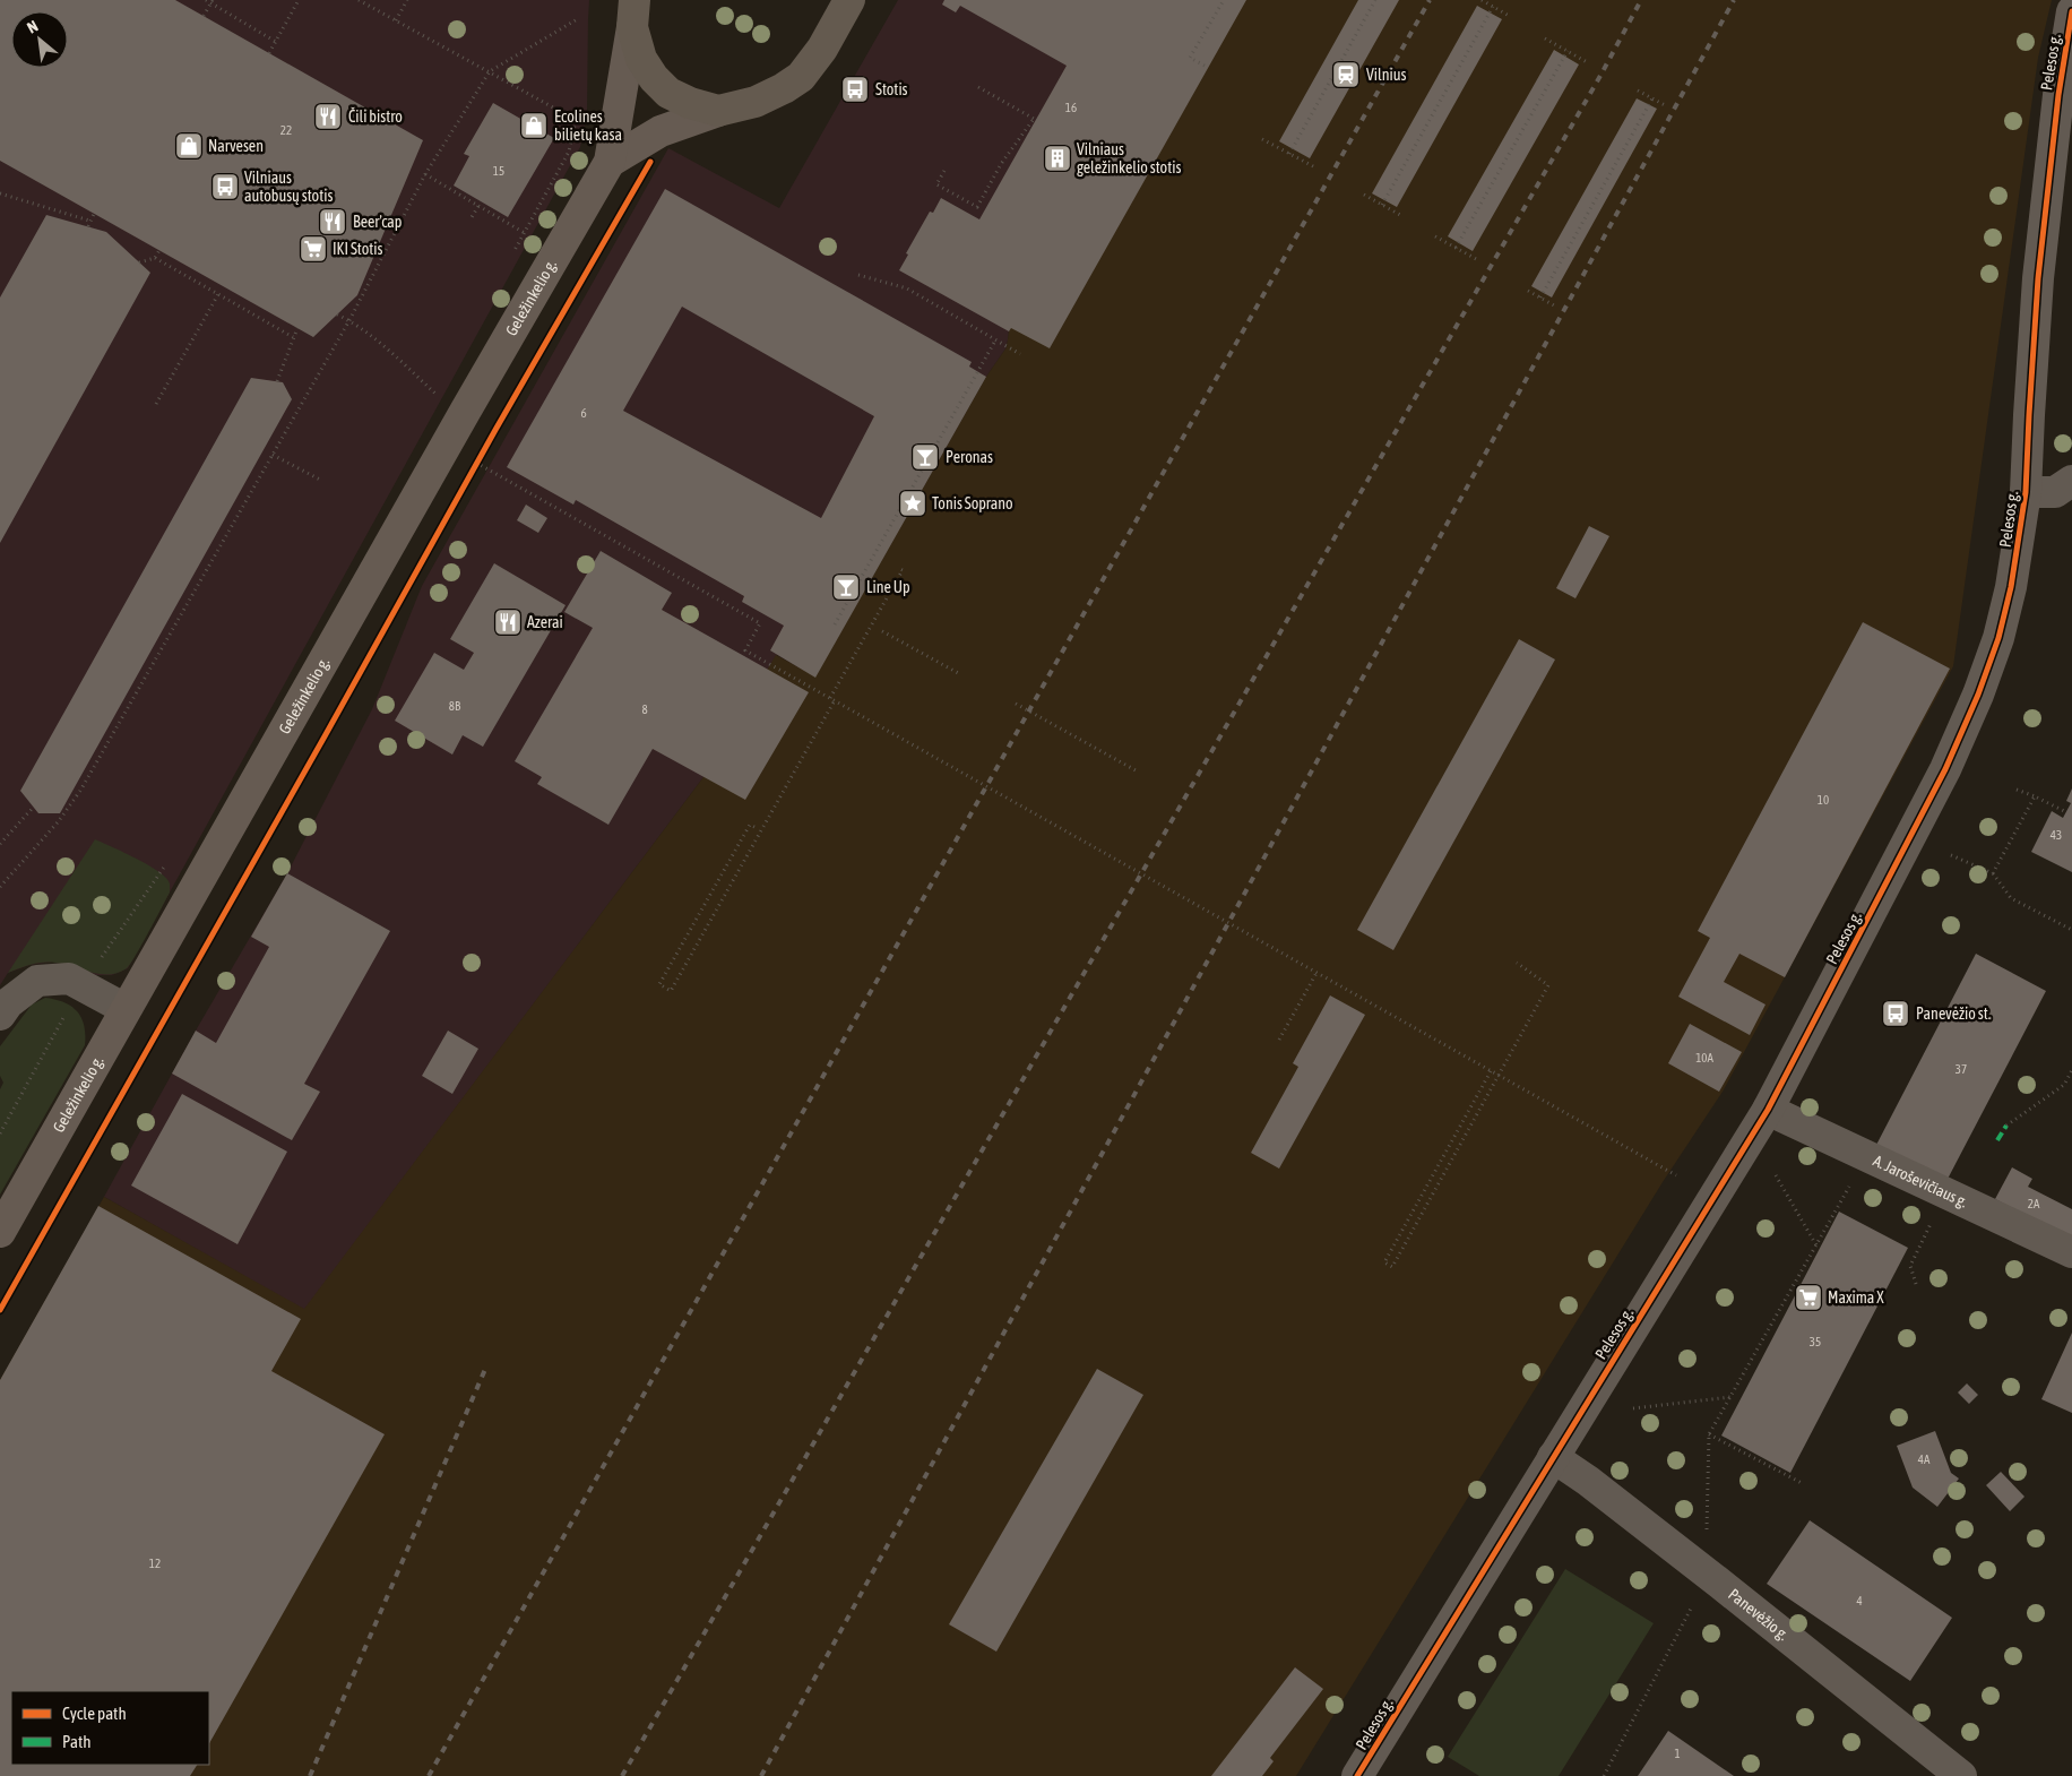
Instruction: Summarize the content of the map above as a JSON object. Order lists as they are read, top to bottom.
{
  "streets": {
    "main road": ["Geležinkelio g."],
    "street": ["Pelesos g.", "A. Jaroševičiaus g.", "Panevėžio g."]
  },
  "crossings": [
    ["Pelesos g.", "A. Jaroševičiaus g."],
    ["Pelesos g.", "Panevėžio g."]
  ],
  "places": {
    "station": ["Vilnius"],
    "bus stop": ["Stotis", "Vilniaus autobusų stotis", "Panevėžio st."],
    "restaurant": ["Čili bistro", "Beer'cap", "Azerai"],
    "shop": ["Ecolines bilietų kasa", "Narvesen"],
    "building": ["Vilniaus geležinkelio stotis"],
    "supermarket": ["IKI Stotis", "Maxima X"],
    "bar": ["Peronas", "Line Up"],
    "place": ["Tonis Soprano"]
  },
  "house_numbers": [
    "16",
    "22",
    "15",
    "6",
    "8B",
    "8",
    "10",
    "43",
    "10A",
    "37",
    "2A",
    "35",
    "4A",
    "12",
    "4",
    "1"
  ],
  "legend": ["Cycle path", "Path"],
  "north": "top left"
}
